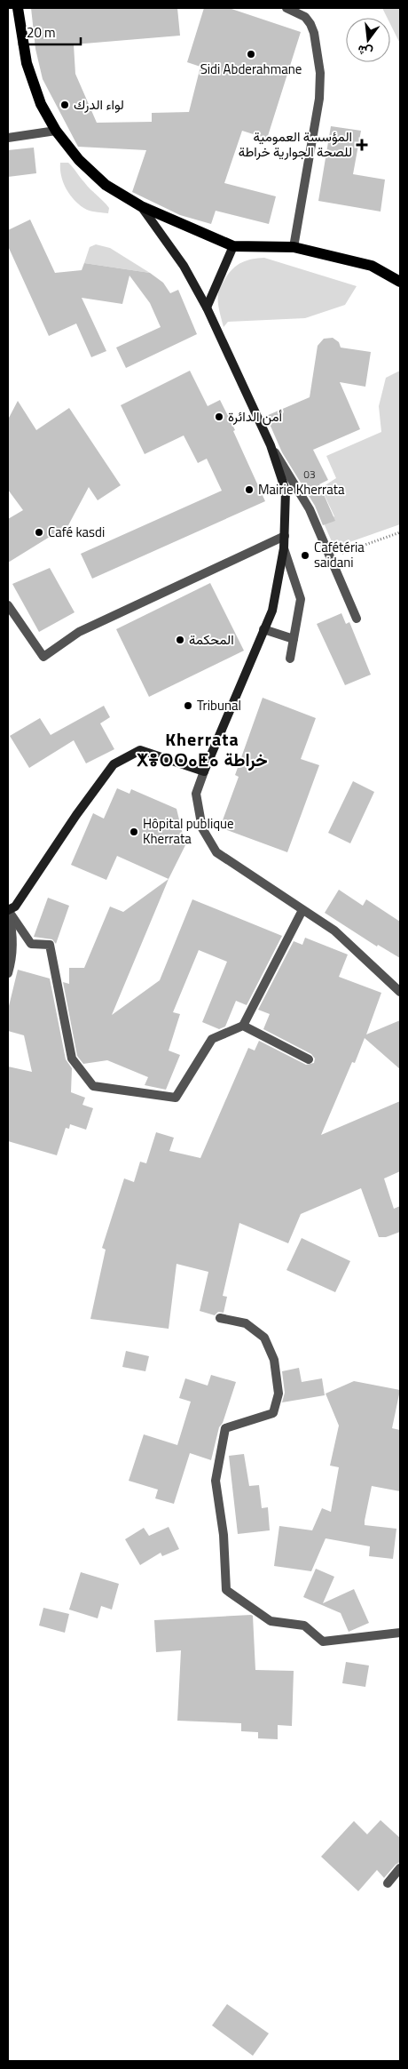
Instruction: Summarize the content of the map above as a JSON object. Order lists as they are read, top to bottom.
{
  "districts": ["Kherrata ⵅⴻⵔⵔⴰⵟⴰ خراطة"],
  "places": {
    "other": [
      "Sidi Abderahmane",
      "لواء الدرك",
      "أمن الدائرة",
      "Mairie Kherrata",
      "Café kasdi",
      "Cafétéria saidani",
      "المحكمة",
      "Tribunal",
      "Hôpital publique Kherrata"
    ],
    "health": ["المؤسسة العمومية للصحة الجوارية خراطة"]
  },
  "house_numbers": ["03"],
  "scale_bar": "20 m",
  "north": "bottom"
}
